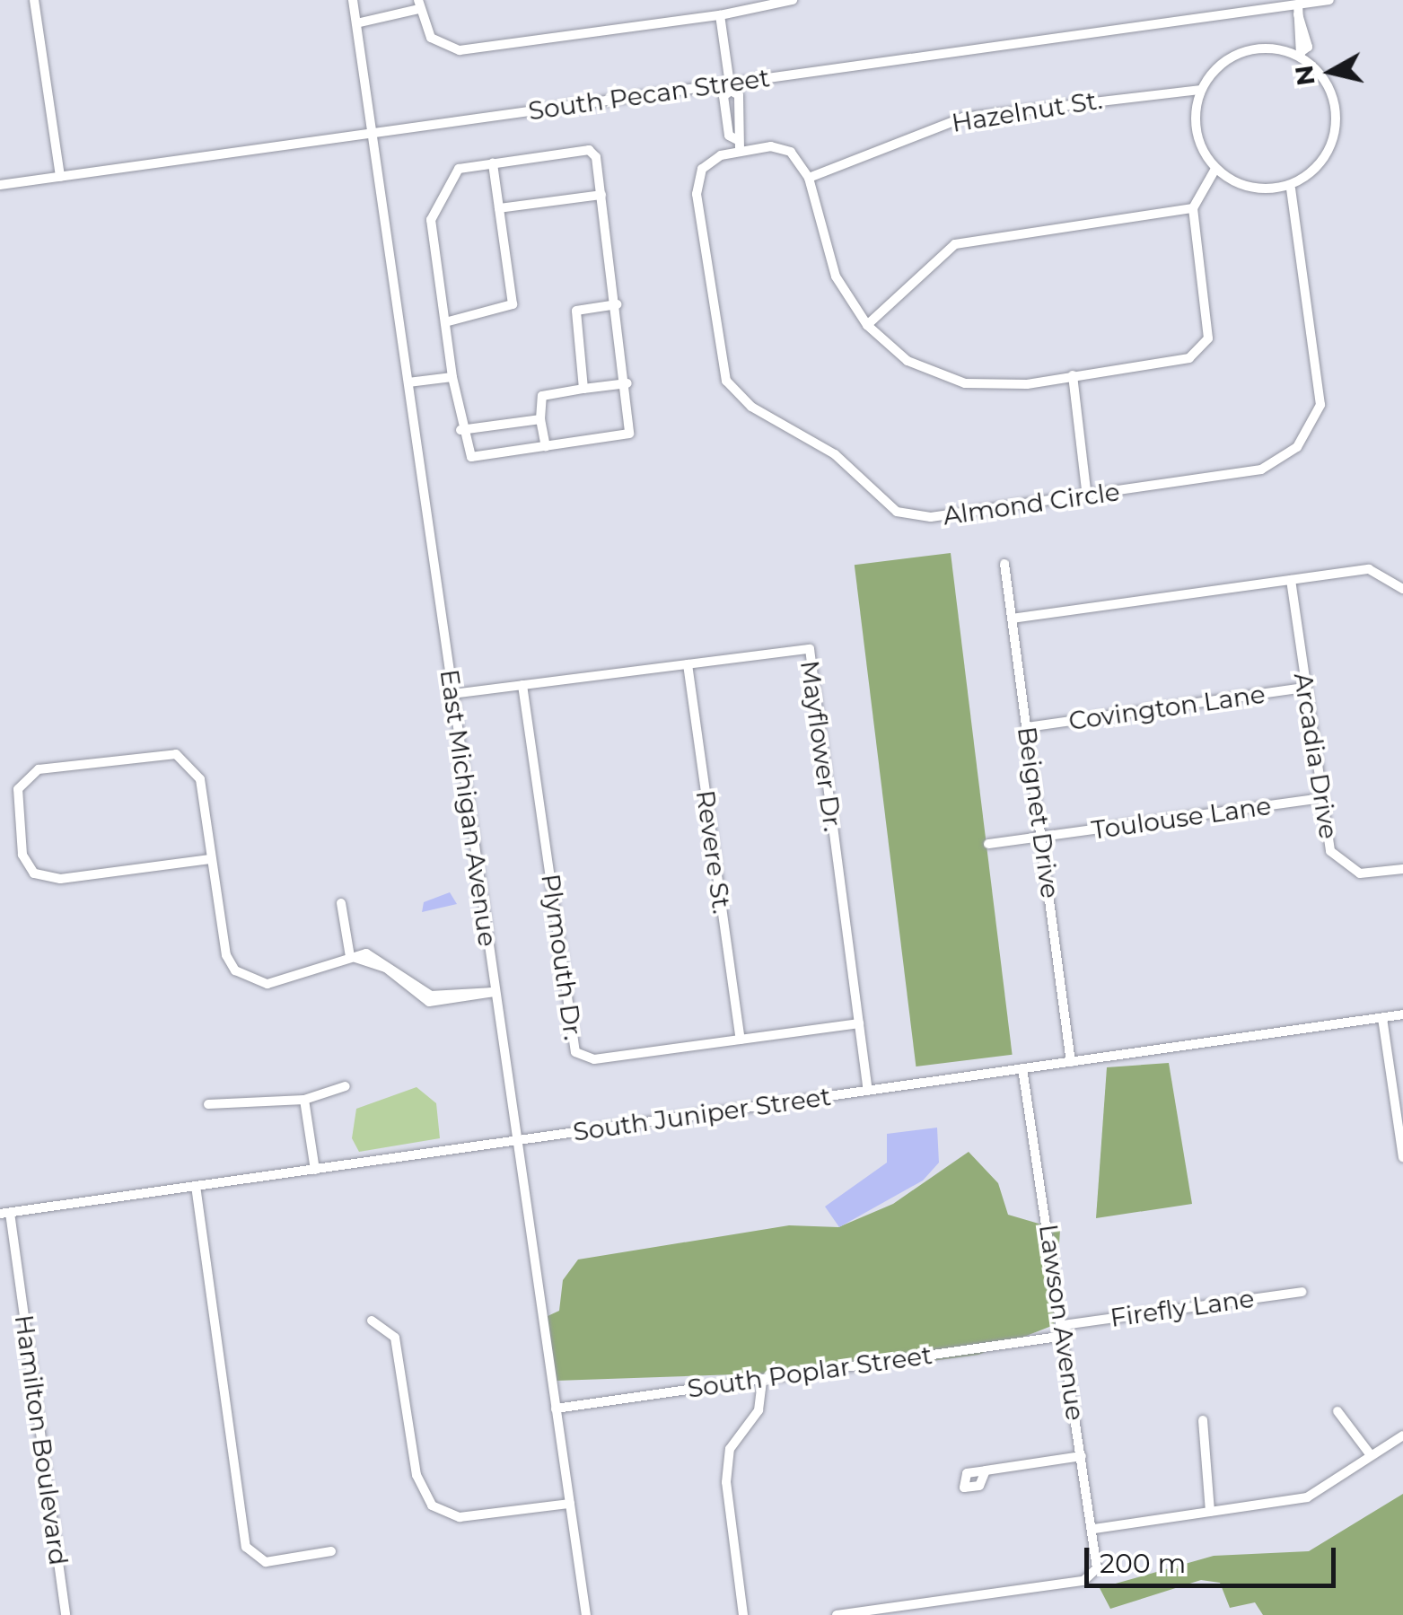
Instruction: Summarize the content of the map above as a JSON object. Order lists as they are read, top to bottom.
{
  "streets": {
    "street": [
      "South Pecan Street",
      "Hazelnut St.",
      "Almond Circle",
      "Covington Lane",
      "Mayflower Dr.",
      "Arcadia Drive",
      "East Michigan Avenue",
      "Beignet Drive",
      "Toulouse Lane",
      "Revere St.",
      "Plymouth Dr.",
      "South Juniper Street",
      "Firefly Lane",
      "Lawson Avenue",
      "South Poplar Street",
      "Hamilton Boulevard"
    ]
  },
  "crossings": [
    ["South Pecan Street", "East Michigan Avenue"],
    ["Hazelnut St.", "Almond Circle"],
    ["Covington Lane", "Arcadia Drive"],
    ["Covington Lane", "Beignet Drive"],
    ["Mayflower Dr.", "East Michigan Avenue"],
    ["Mayflower Dr.", "Revere St."],
    ["Mayflower Dr.", "Plymouth Dr."],
    ["Mayflower Dr.", "South Juniper Street"],
    ["Arcadia Drive", "Toulouse Lane"],
    ["East Michigan Avenue", "South Juniper Street"],
    ["East Michigan Avenue", "South Poplar Street"],
    ["Beignet Drive", "Toulouse Lane"],
    ["Beignet Drive", "South Juniper Street"],
    ["Revere St.", "Plymouth Dr."],
    ["South Juniper Street", "Lawson Avenue"],
    ["South Juniper Street", "Hamilton Boulevard"],
    ["Firefly Lane", "Lawson Avenue"],
    ["Firefly Lane", "South Poplar Street"],
    ["Lawson Avenue", "South Poplar Street"]
  ],
  "scale_bar": "200 m",
  "north": "left"
}
